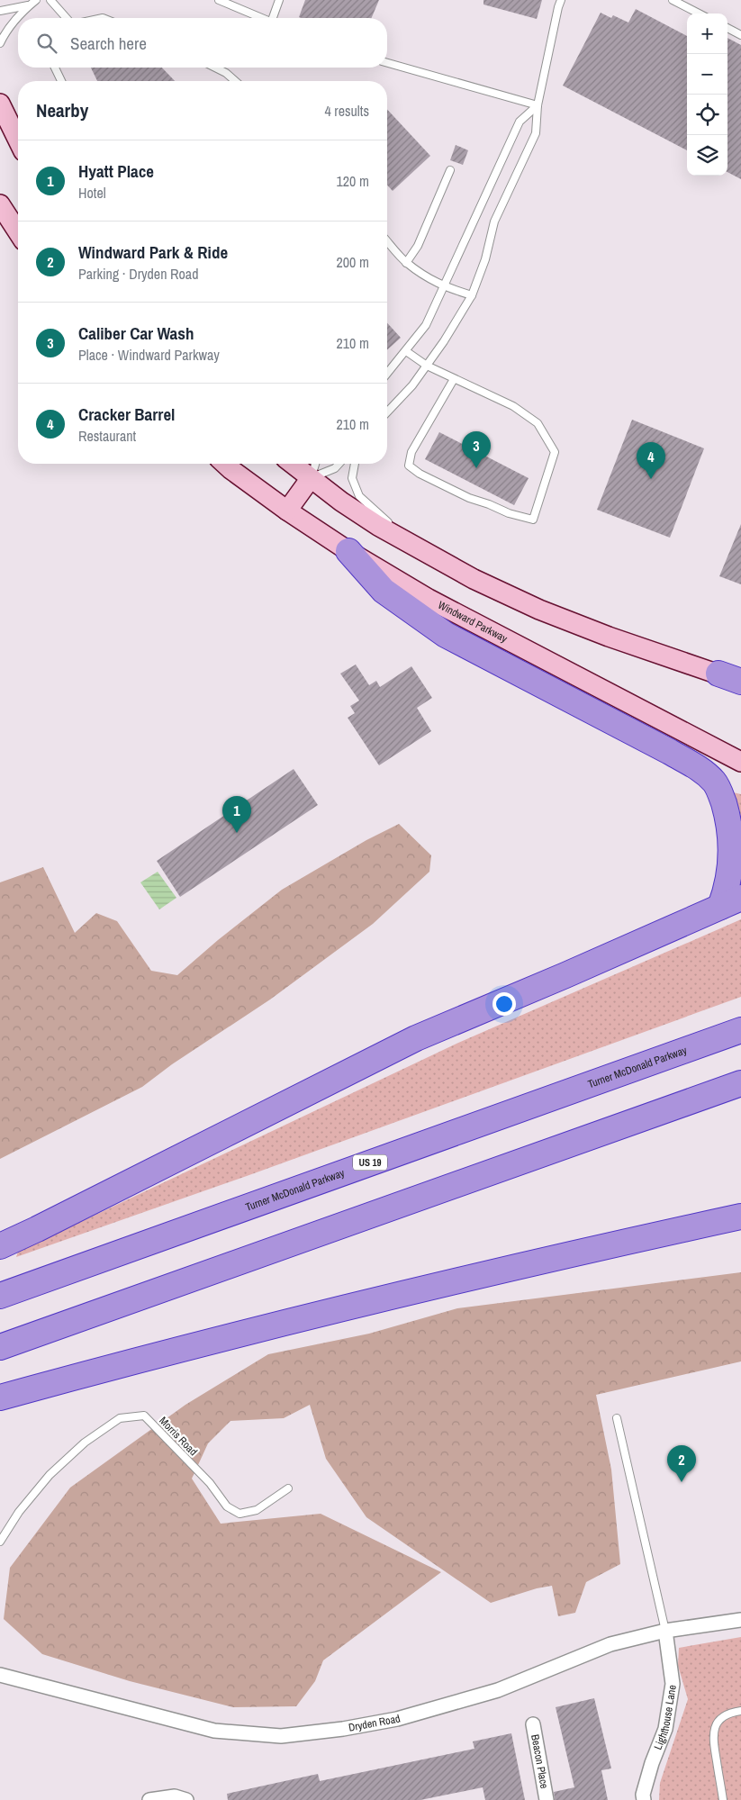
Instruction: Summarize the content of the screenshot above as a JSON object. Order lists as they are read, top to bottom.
{
  "streets": {
    "highway": ["Turner McDonald Parkway", "US 19"],
    "main road": ["Windward Parkway"],
    "street": ["Lighthouse Lane", "Dryden Road", "Beacon Place"],
    "lane": ["Morris Road"]
  },
  "crossings": [
    ["Lighthouse Lane", "Dryden Road"]
  ],
  "page": {
    "map_buttons": ["+", "−"],
    "search": "Search here",
    "heading": ["Nearby", "4 results"],
    "list": [
      {
        "mark": "1",
        "name": "Hyatt Place",
        "note": "Hotel",
        "value": "120 m"
      },
      {
        "mark": "2",
        "name": "Windward Park & Ride",
        "note": "Parking · Dryden Road",
        "value": "200 m"
      },
      {
        "mark": "3",
        "name": "Caliber Car Wash",
        "note": "Place · Windward Parkway",
        "value": "210 m"
      },
      {
        "mark": "4",
        "name": "Cracker Barrel",
        "note": "Restaurant",
        "value": "210 m"
      }
    ],
    "pins": [
      "3",
      "4",
      "1",
      "2"
    ]
  }
}
